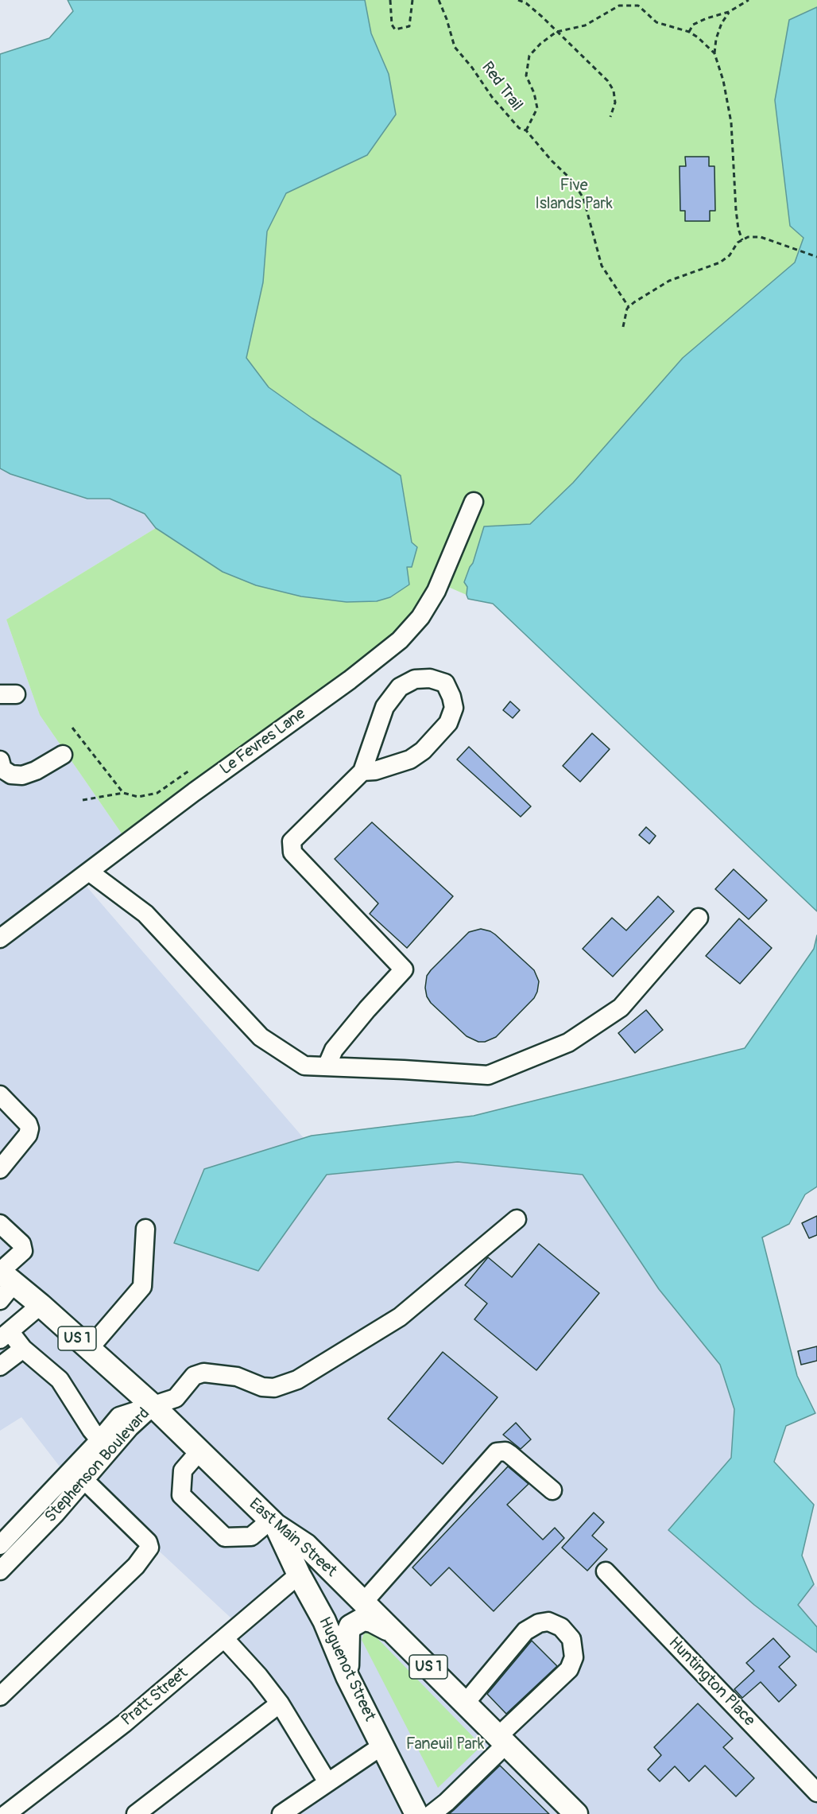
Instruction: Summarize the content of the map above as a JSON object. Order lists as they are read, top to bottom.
{
  "streets": {
    "main road": ["US 1", "East Main Street", "Huguenot Street"],
    "street": [
      "Le Fevres Lane",
      "Stephenson Boulevard",
      "Huntington Place",
      "Pratt Street"
    ],
    "path": ["Red Trail"]
  },
  "crossings": [
    ["Stephenson Boulevard", "East Main Street"],
    ["East Main Street", "Huguenot Street"],
    ["Huguenot Street", "Pratt Street"]
  ],
  "parks": ["Five Islands Park", "Faneuil Park"]
}
